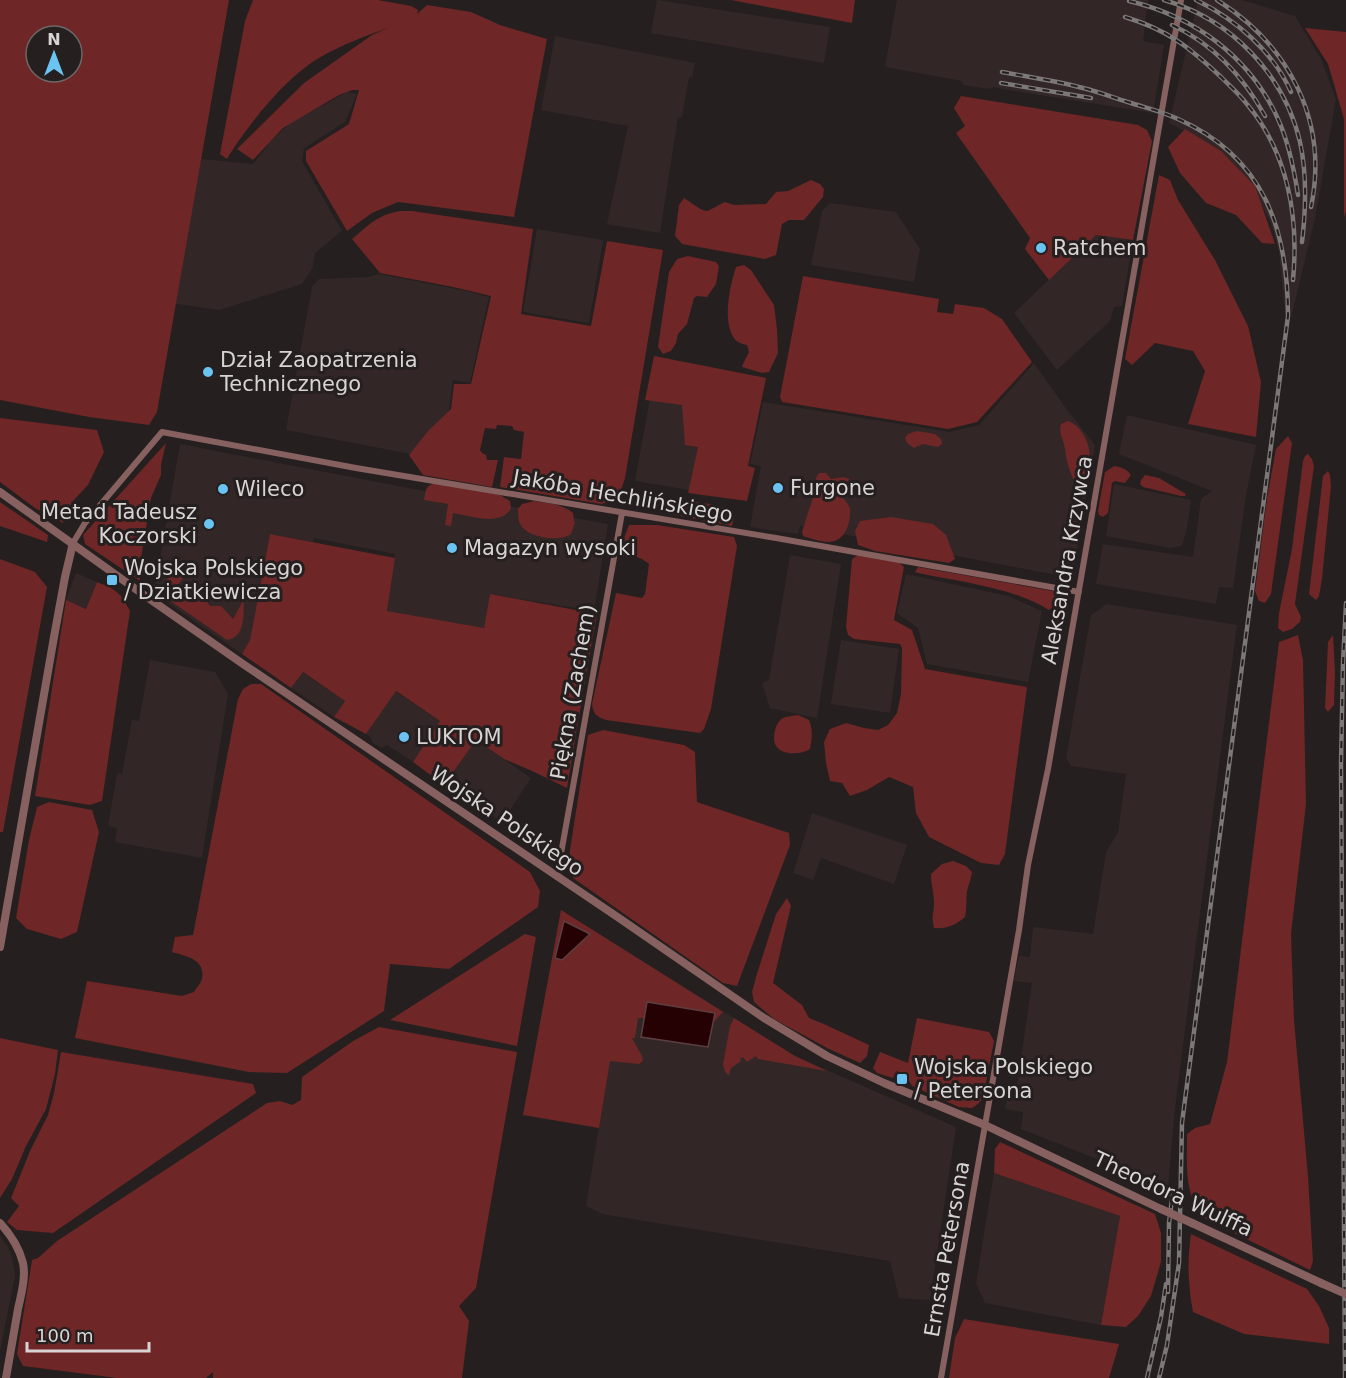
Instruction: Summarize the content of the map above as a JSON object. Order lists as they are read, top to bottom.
{
  "streets": {
    "street": [
      "Jakóba Hechlińskiego",
      "Aleksandra Krzywca",
      "Piękna (Zachem)",
      "Wojska Polskiego",
      "Theodora Wulffa",
      "Ernsta Petersona"
    ]
  },
  "crossings": [
    ["Jakóba Hechlińskiego", "Aleksandra Krzywca"],
    ["Jakóba Hechlińskiego", "Piękna (Zachem)"],
    ["Jakóba Hechlińskiego", "Wojska Polskiego"],
    ["Aleksandra Krzywca", "Wojska Polskiego"],
    ["Aleksandra Krzywca", "Theodora Wulffa"],
    ["Aleksandra Krzywca", "Ernsta Petersona"],
    ["Piękna (Zachem)", "Wojska Polskiego"],
    ["Wojska Polskiego", "Theodora Wulffa"],
    ["Wojska Polskiego", "Ernsta Petersona"],
    ["Theodora Wulffa", "Ernsta Petersona"]
  ],
  "places": {
    "other": [
      "Ratchem",
      "Dział Zaopatrzenia Technicznego",
      "Furgone",
      "Wileco",
      "Metad Tadeusz Koczorski",
      "Magazyn wysoki",
      "LUKTOM"
    ],
    "transit": ["Wojska Polskiego / Dziatkiewicza", "Wojska Polskiego / Petersona"]
  },
  "scale_bar": "100 m",
  "north": "top"
}
